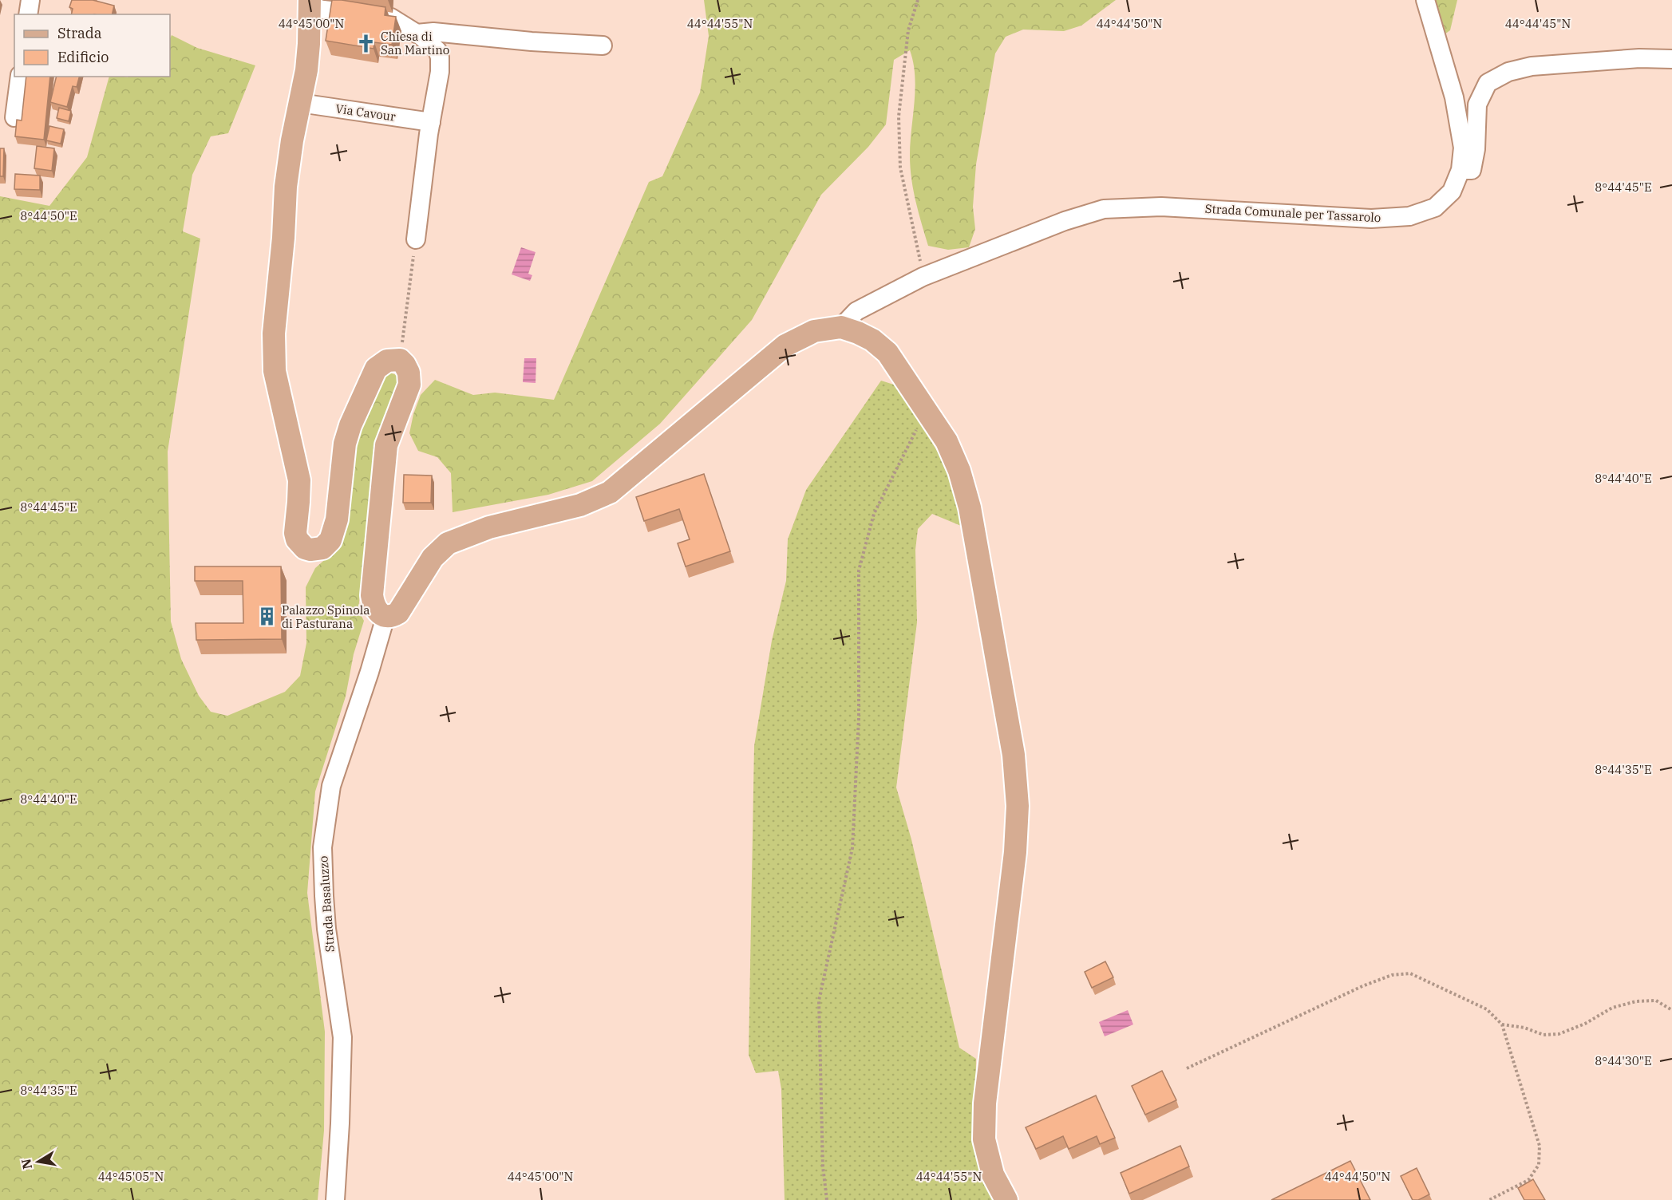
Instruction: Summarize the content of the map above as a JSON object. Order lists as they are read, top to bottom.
{
  "streets": {
    "street": ["Via Cavour", "Strada Comunale per Tassarolo", "Strada Basaluzzo"]
  },
  "places": {
    "church": ["Chiesa di San Martino"],
    "building": ["Palazzo Spinola di Pasturana"]
  },
  "legend": ["Strada", "Edificio"],
  "north": "left",
  "coordinates": [
    "44°45'00\"N",
    "44°44'50\"N",
    "44°44'45\"N",
    "44°44'55\"N",
    "8°44'45\"E",
    "8°44'50\"E",
    "8°44'40\"E",
    "8°44'35\"E",
    "8°44'30\"E",
    "44°45'05\"N"
  ]
}
